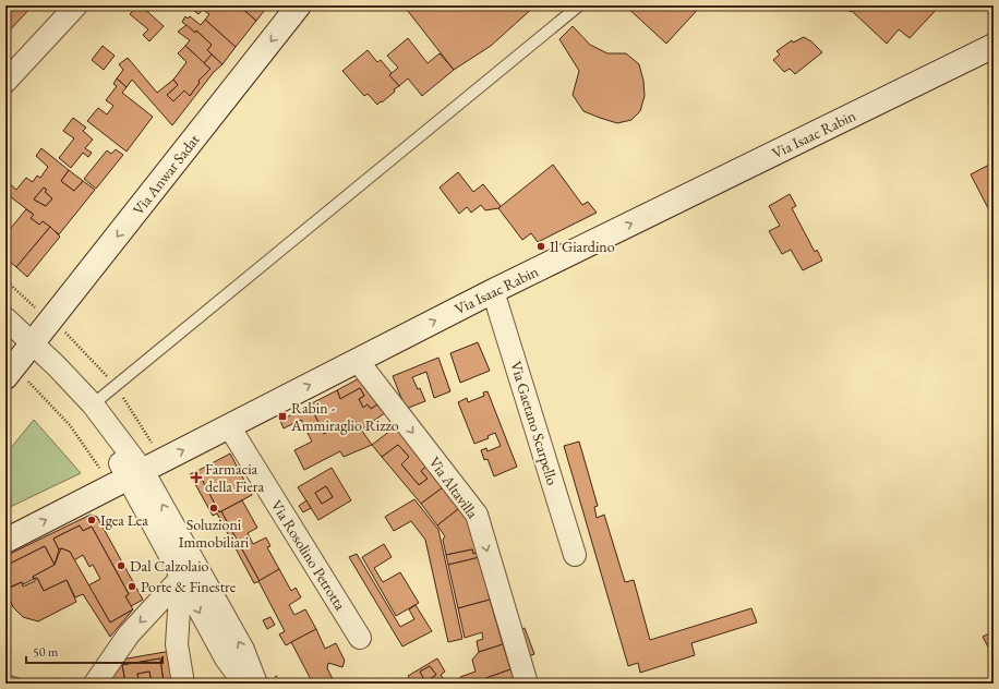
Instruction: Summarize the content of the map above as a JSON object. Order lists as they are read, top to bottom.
{
  "streets": {
    "street": [
      "Via Isaac Rabin",
      "Via Anwar Sadat",
      "Via Gaetano Scarpello",
      "Via Altavilla",
      "Via Rosolino Petrotta"
    ]
  },
  "crossings": [
    ["Via Isaac Rabin", "Via Gaetano Scarpello"],
    ["Via Isaac Rabin", "Via Altavilla"],
    ["Via Isaac Rabin", "Via Rosolino Petrotta"]
  ],
  "one_way": ["Via Isaac Rabin", "Via Anwar Sadat", "Via Altavilla"],
  "places": {
    "other": [
      "Il Giardino",
      "Soluzioni Immobiliari",
      "Igea Lea",
      "Dal Calzolaio",
      "Porte & Finestre"
    ],
    "transit": ["Rabin - Ammiraglio Rizzo"],
    "health": ["Farmacia della Fiera"]
  },
  "scale_bar": "50 m"
}
